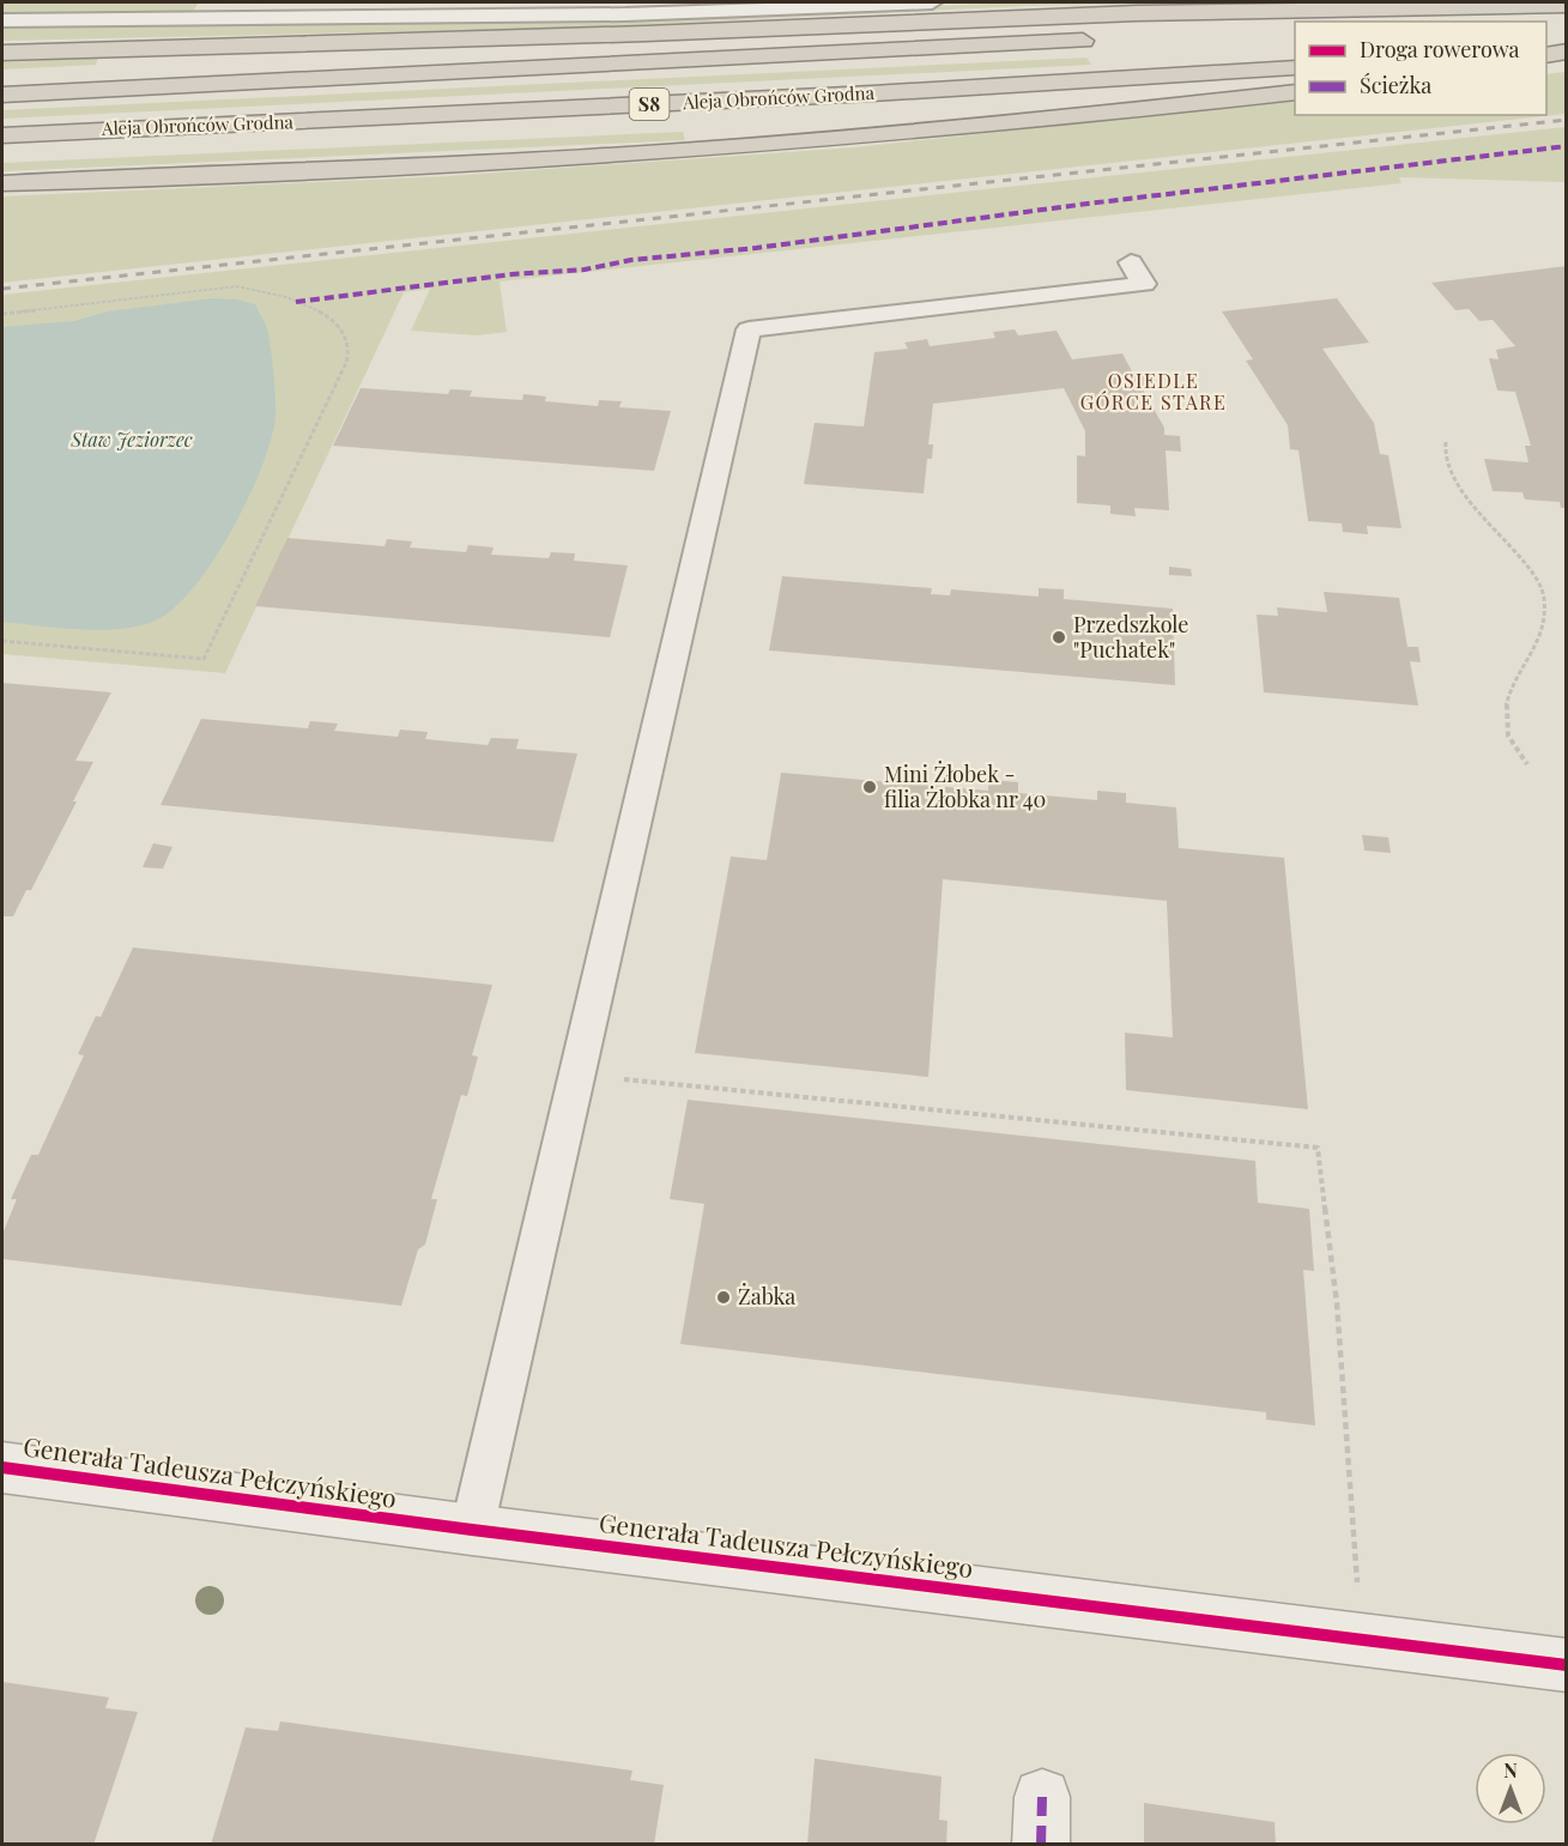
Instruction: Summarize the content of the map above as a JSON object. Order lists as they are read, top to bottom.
{
  "streets": {
    "highway": ["Aleja Obrońców Grodna", "S8"],
    "street": ["Generała Tadeusza Pełczyńskiego"]
  },
  "districts": ["OSIEDLE GÓRCE STARE"],
  "water": ["Staw Jeziorzec"],
  "places": ["Przedszkole \"Puchatek\"", "Mini Żłobek - filia Żłobka nr 40", "Żabka"],
  "legend": ["Droga rowerowa", "Ścieżka"],
  "north": "top"
}
